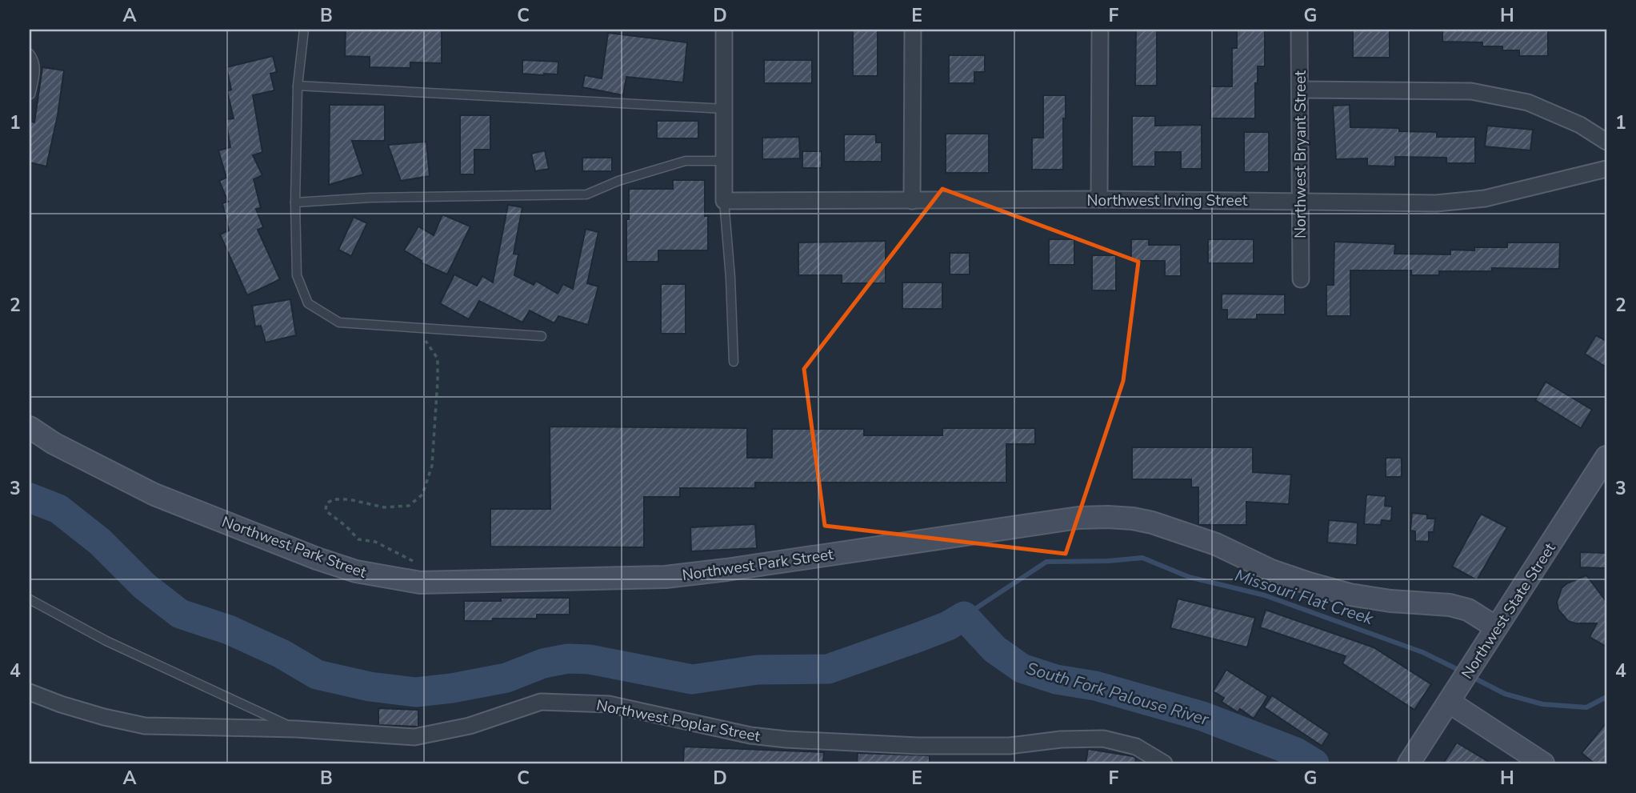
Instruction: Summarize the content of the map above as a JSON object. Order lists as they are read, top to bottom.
{
  "streets": {
    "street": [
      "Northwest Bryant Street",
      "Northwest Irving Street",
      "Northwest Park Street",
      "Northwest State Street",
      "Northwest Poplar Street"
    ]
  },
  "crossings": [
    ["Northwest Bryant Street", "Northwest Irving Street"],
    ["Northwest Park Street", "Northwest State Street"]
  ],
  "water": ["Missouri Flat Creek", "South Fork Palouse River"],
  "grid": {
    "columns": [
      "A",
      "B",
      "C",
      "D",
      "E",
      "F",
      "G",
      "H"
    ],
    "rows": [
      "1",
      "2",
      "3",
      "4"
    ]
  }
}
